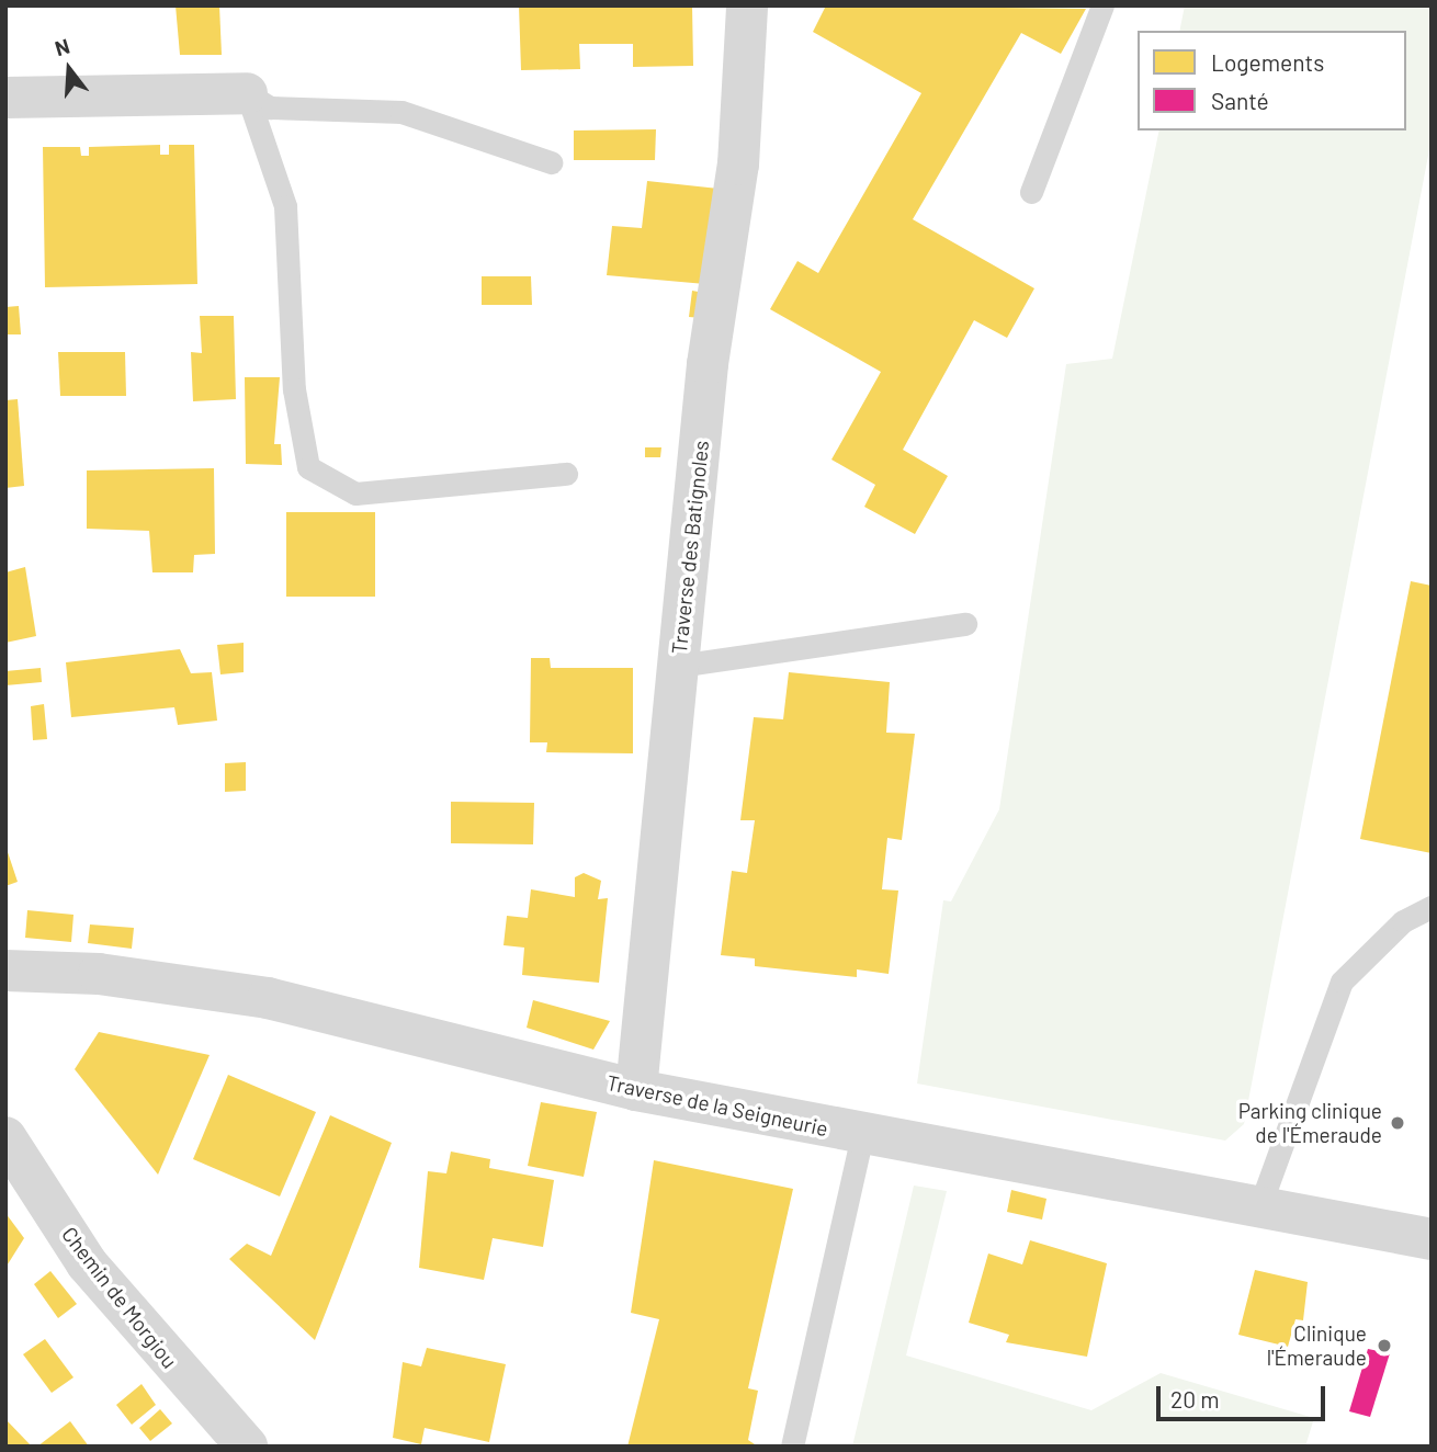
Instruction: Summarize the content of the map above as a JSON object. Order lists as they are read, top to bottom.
{
  "streets": {
    "street": ["Traverse des Batignoles", "Traverse de la Seigneurie", "Chemin de Morgiou"]
  },
  "crossings": [
    ["Traverse des Batignoles", "Traverse de la Seigneurie"]
  ],
  "places": ["Parking clinique de l'Émeraude", "Clinique l'Émeraude"],
  "legend": ["Logements", "Santé"],
  "scale_bar": "20 m",
  "north": "top"
}
